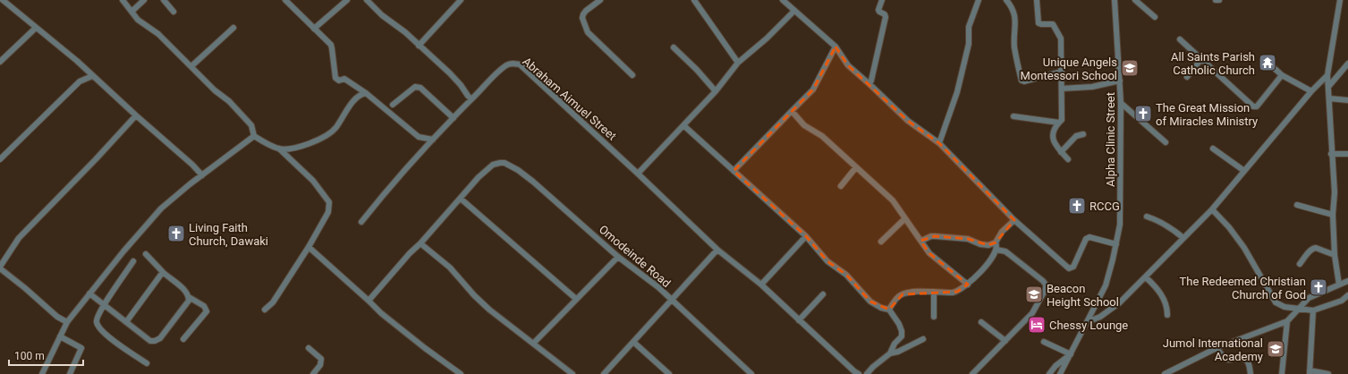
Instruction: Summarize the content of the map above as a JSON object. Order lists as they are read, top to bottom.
{
  "streets": {
    "street": ["Abraham Aimuel Street", "Alpha Clinic Street", "Omodeinde Road"]
  },
  "places": {
    "temple": ["All Saints Parish Catholic Church"],
    "school or university": ["Unique Angels Montessori School", "Beacon Height School", "Jumol International Academy"],
    "church": [
      "The Great Mission of Miracles Ministry",
      "RCCG",
      "Living Faith Church, Dawaki",
      "The Redeemed Christian Church of God"
    ],
    "hotel": ["Chessy Lounge"]
  },
  "scale_bar": "100 m"
}
